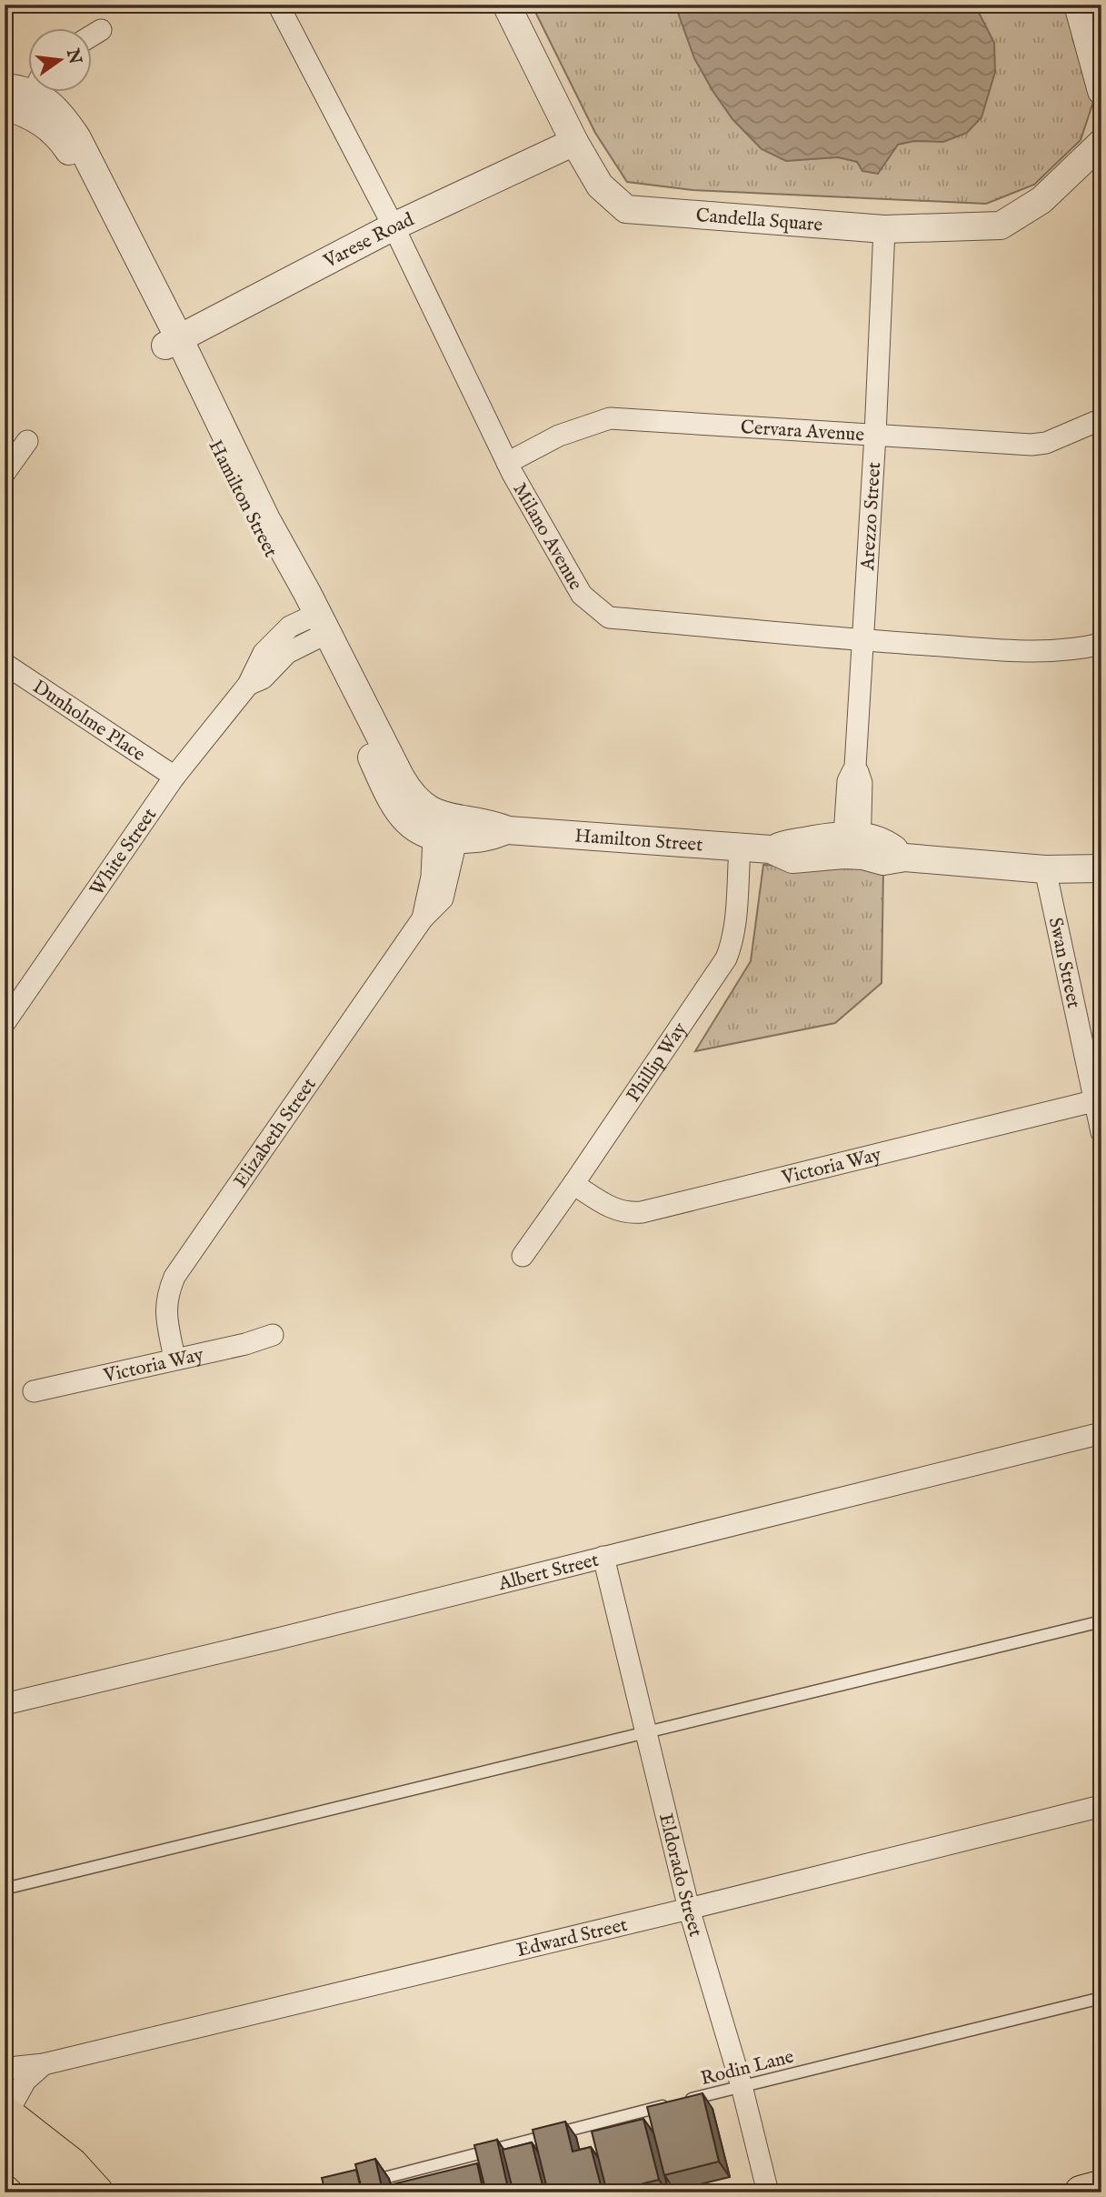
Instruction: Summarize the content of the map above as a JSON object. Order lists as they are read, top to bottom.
{
  "streets": {
    "street": [
      "Candella Square",
      "Varese Road",
      "Cervara Avenue",
      "Hamilton Street",
      "Arezzo Street",
      "Milano Avenue",
      "Dunholme Place",
      "White Street",
      "Swan Street",
      "Phillip Way",
      "Elizabeth Street",
      "Victoria Way",
      "Albert Street",
      "Eldorado Street",
      "Edward Street"
    ],
    "lane": ["Rodin Lane"]
  },
  "crossings": [
    ["Candella Square", "Varese Road"],
    ["Candella Square", "Arezzo Street"],
    ["Varese Road", "Hamilton Street"],
    ["Varese Road", "Milano Avenue"],
    ["Cervara Avenue", "Arezzo Street"],
    ["Cervara Avenue", "Milano Avenue"],
    ["Hamilton Street", "Arezzo Street"],
    ["Hamilton Street", "White Street"],
    ["Hamilton Street", "Swan Street"],
    ["Hamilton Street", "Phillip Way"],
    ["Hamilton Street", "Elizabeth Street"],
    ["Arezzo Street", "Milano Avenue"],
    ["Dunholme Place", "White Street"],
    ["Swan Street", "Victoria Way"],
    ["Phillip Way", "Victoria Way"],
    ["Elizabeth Street", "Victoria Way"],
    ["Albert Street", "Eldorado Street"],
    ["Eldorado Street", "Edward Street"],
    ["Eldorado Street", "Rodin Lane"]
  ],
  "north": "right"
}
